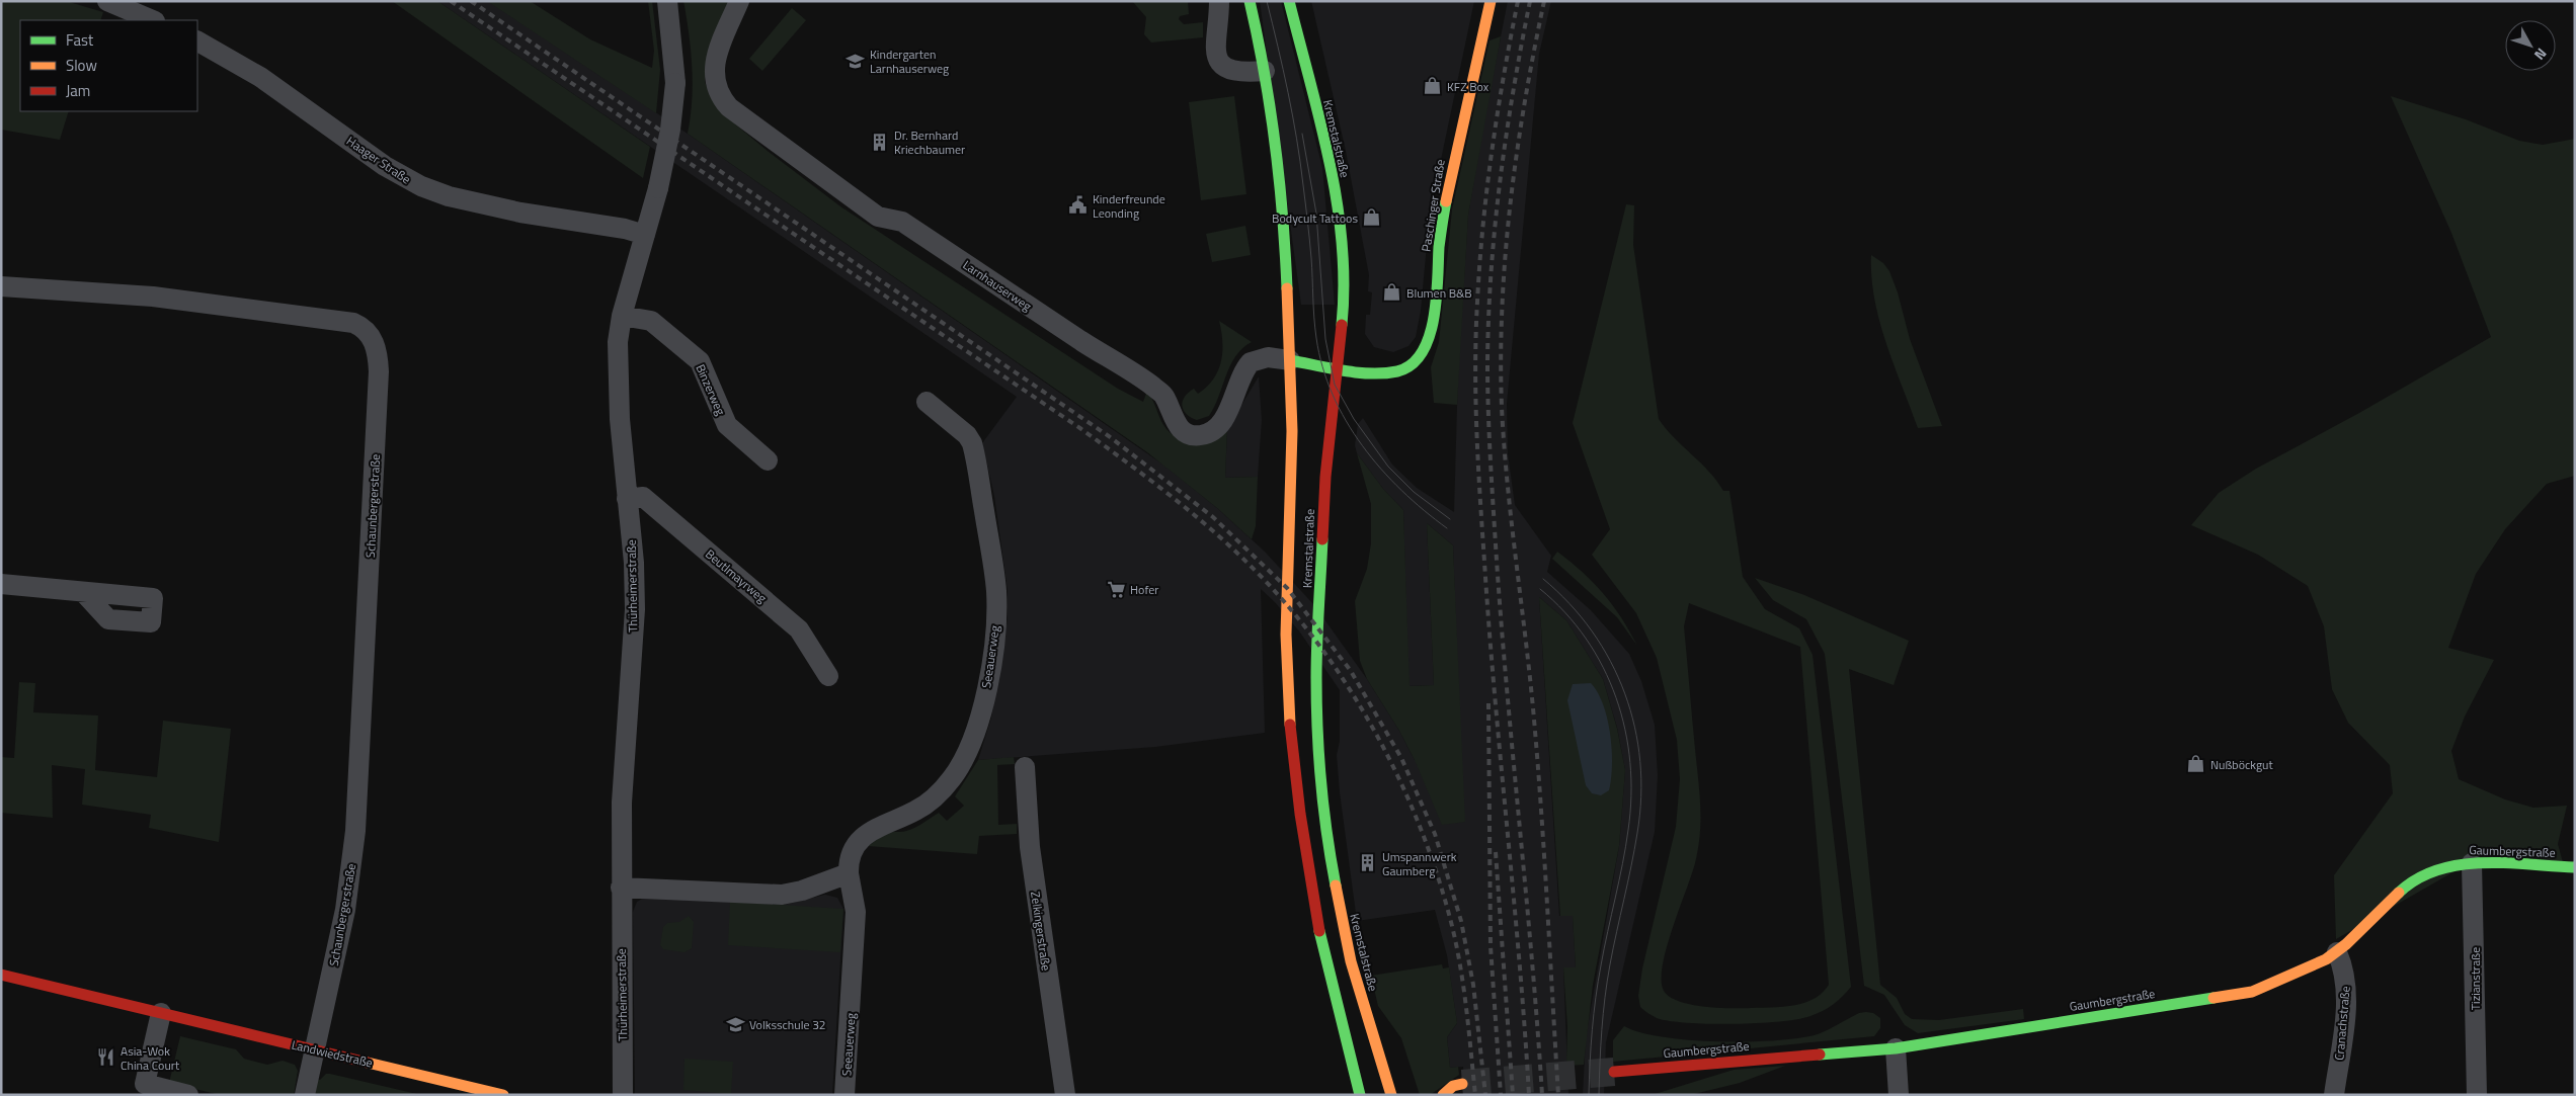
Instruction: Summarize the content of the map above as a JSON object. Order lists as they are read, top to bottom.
{
  "streets": {
    "main road": [
      "Kremstalstraße",
      "Paschinger Straße",
      "Larnhauserweg",
      "Gaumbergstraße",
      "Landwiedstraße"
    ],
    "street": [
      "Haager Straße",
      "Binzerweg",
      "Schaunbergerstraße",
      "Beutlmayrweg",
      "Thürheimerstraße",
      "Seeauerweg",
      "Zelkingerstraße",
      "Tizianstraße",
      "Cranachstraße"
    ]
  },
  "crossings": [
    ["Kremstalstraße", "Paschinger Straße"],
    ["Kremstalstraße", "Larnhauserweg"],
    ["Haager Straße", "Thürheimerstraße"],
    ["Paschinger Straße", "Larnhauserweg"],
    ["Binzerweg", "Thürheimerstraße"],
    ["Schaunbergerstraße", "Landwiedstraße"],
    ["Beutlmayrweg", "Thürheimerstraße"],
    ["Gaumbergstraße", "Tizianstraße"],
    ["Gaumbergstraße", "Cranachstraße"]
  ],
  "places": {
    "school or university": ["Kindergarten Larnhauserweg", "Volksschule 32"],
    "shop": [
      "KFZ Box",
      "Bodycult Tattoos",
      "Blumen B&B",
      "Nußböckgut"
    ],
    "building": ["Dr. Bernhard Kriechbaumer", "Umspannwerk Gaumberg"],
    "public building": ["Kinderfreunde Leonding"],
    "supermarket": ["Hofer"],
    "restaurant": ["Asia-Wok China Court"]
  },
  "legend": ["Fast", "Slow", "Jam"],
  "north": "bottom right"
}
